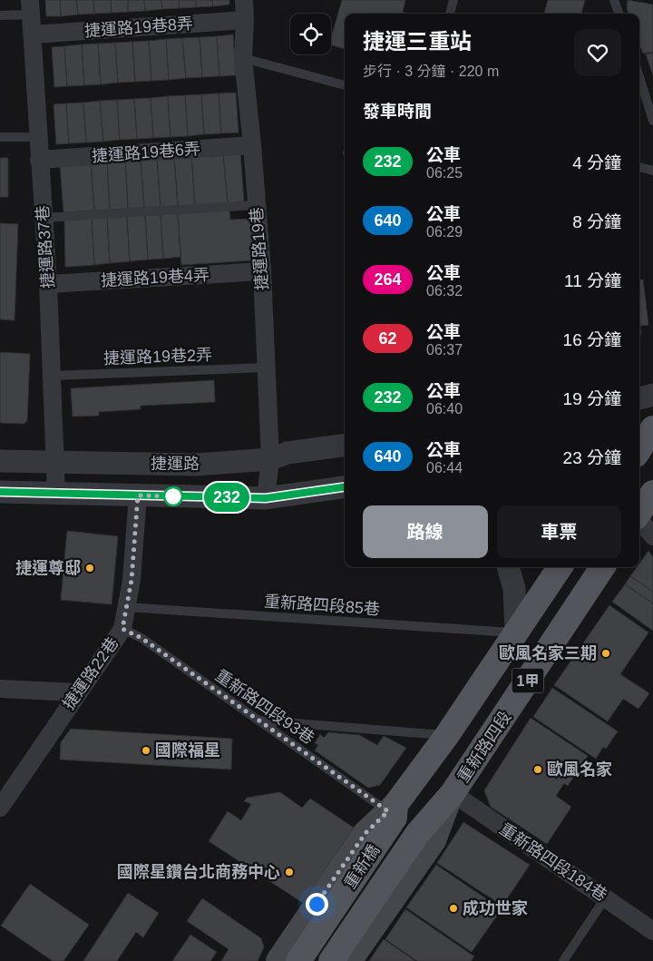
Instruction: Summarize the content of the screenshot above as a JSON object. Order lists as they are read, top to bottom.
{
  "streets": {
    "main road": ["1甲", "重新路四段", "重新橋"],
    "street": [
      "捷運路19巷8弄",
      "捷運路19巷6弄",
      "捷運路37巷",
      "捷運路19巷",
      "捷運路19巷4弄",
      "捷運路",
      "捷運路22巷",
      "重新路四段184巷"
    ],
    "lane": ["捷運路19巷2弄", "重新路四段85巷", "重新路四段93巷"]
  },
  "crossings": [
    ["捷運路19巷8弄", "捷運路37巷"],
    ["捷運路19巷8弄", "捷運路19巷"],
    ["捷運路19巷6弄", "捷運路37巷"],
    ["捷運路19巷6弄", "捷運路19巷"],
    ["捷運路37巷", "捷運路19巷4弄"],
    ["捷運路37巷", "捷運路19巷2弄"],
    ["捷運路37巷", "捷運路"],
    ["捷運路19巷", "捷運路19巷4弄"],
    ["捷運路19巷", "捷運路19巷2弄"],
    ["捷運路19巷", "捷運路"],
    ["捷運路", "捷運路22巷"],
    ["重新路四段85巷", "捷運路22巷"],
    ["重新路四段85巷", "1甲"],
    ["捷運路22巷", "重新路四段93巷"],
    ["1甲", "重新路四段93巷"],
    ["1甲", "重新橋"],
    ["重新路四段93巷", "重新橋"],
    ["重新路四段", "重新路四段184巷"],
    ["重新路四段", "重新橋"]
  ],
  "places": [
    "捷運尊邸",
    "歐風名家三期",
    "國際福星",
    "歐風名家",
    "國際星鑽台北商務中心",
    "成功世家"
  ],
  "lines": ["bus line 232"],
  "page": {
    "on_map": "232",
    "heading": [
      ["捷運三重站", "步行 · 3 分鐘 · 220 m"],
      "發車時間"
    ],
    "list": [
      {
        "mark": "232",
        "name": "公車",
        "note": "06:25",
        "value": "4 分鐘"
      },
      {
        "mark": "640",
        "name": "公車",
        "note": "06:29",
        "value": "8 分鐘"
      },
      {
        "mark": "264",
        "name": "公車",
        "note": "06:32",
        "value": "11 分鐘"
      },
      {
        "mark": "62",
        "name": "公車",
        "note": "06:37",
        "value": "16 分鐘"
      },
      {
        "mark": "232",
        "name": "公車",
        "note": "06:40",
        "value": "19 分鐘"
      },
      {
        "mark": "640",
        "name": "公車",
        "note": "06:44",
        "value": "23 分鐘"
      }
    ],
    "buttons": ["路線", "車票"]
  }
}
